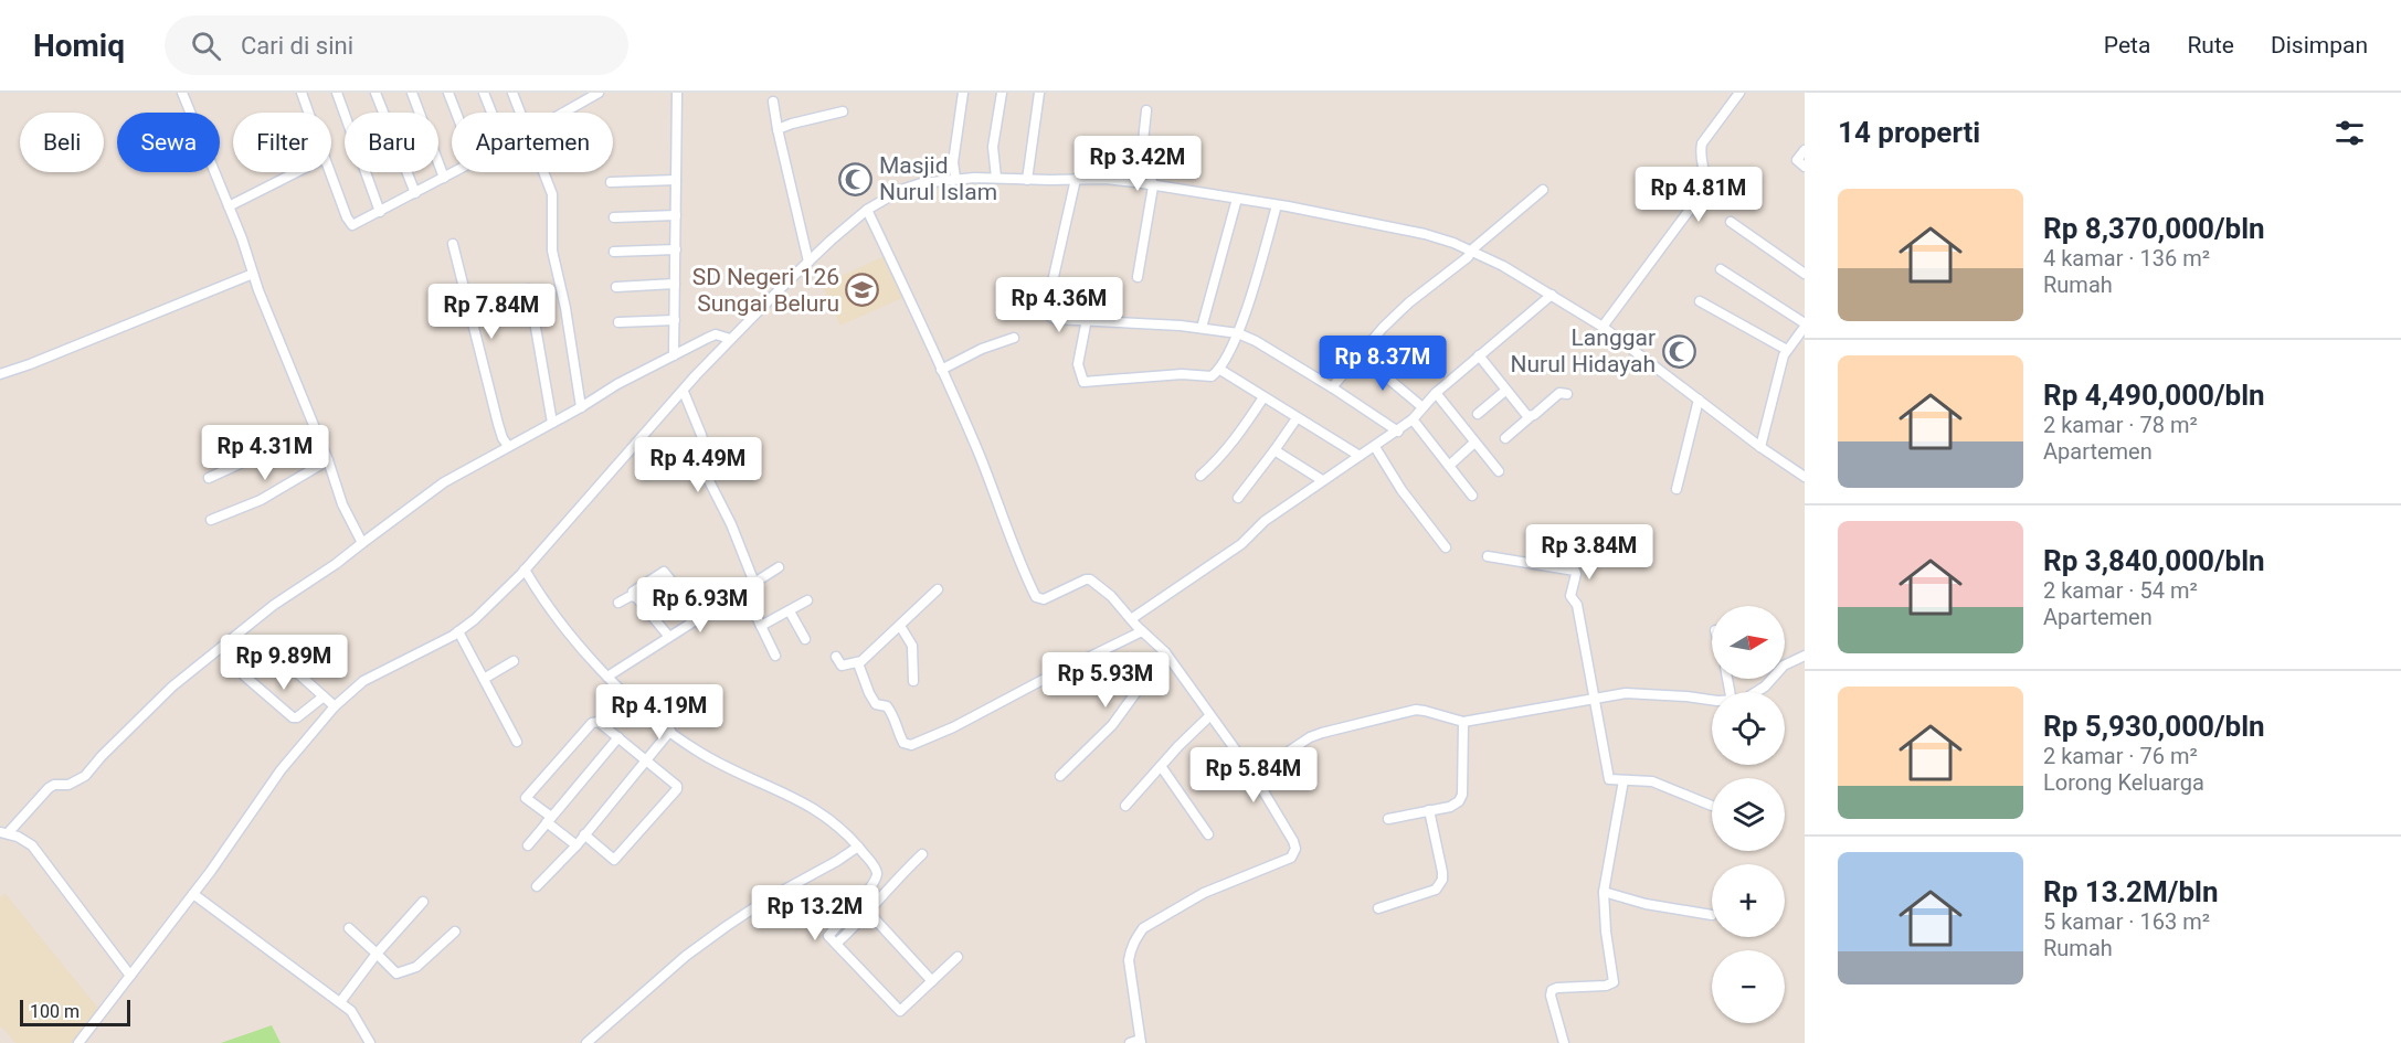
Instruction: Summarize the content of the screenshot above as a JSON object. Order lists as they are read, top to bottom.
{
  "places": {
    "mosque": ["Masjid Nurul Islam", "Langgar Nurul Hidayah"],
    "school or university": ["SD Negeri 126 Sungai Beluru"]
  },
  "scale_bar": "100 m",
  "north": "right",
  "page": {
    "header": "Homiq",
    "search": "Cari di sini",
    "nav": ["Peta", "Rute", "Disimpan"],
    "heading": "14 properti",
    "chip": [
      "Beli",
      "Sewa",
      "Filter",
      "Baru",
      "Apartemen"
    ],
    "price": [
      "Rp 3.42M",
      "Rp 4.81M",
      "Rp 4.36M",
      "Rp 7.84M",
      "Rp 8.37M",
      "Rp 4.31M",
      "Rp 4.49M",
      "Rp 3.84M",
      "Rp 6.93M",
      "Rp 9.89M",
      "Rp 5.93M",
      "Rp 4.19M",
      "Rp 5.84M",
      "Rp 13.2M"
    ],
    "list": [
      {
        "name": "Rp 8,370,000/bln",
        "note": "4 kamar · 136 m² · Rumah"
      },
      {
        "name": "Rp 4,490,000/bln",
        "note": "2 kamar · 78 m² · Apartemen"
      },
      {
        "name": "Rp 3,840,000/bln",
        "note": "2 kamar · 54 m² · Apartemen"
      },
      {
        "name": "Rp 5,930,000/bln",
        "note": "2 kamar · 76 m² · Lorong Keluarga"
      },
      {
        "name": "Rp 13.2M/bln",
        "note": "5 kamar · 163 m² · Rumah"
      }
    ],
    "map_buttons": ["+", "−"],
    "scale": "100 m"
  }
}
